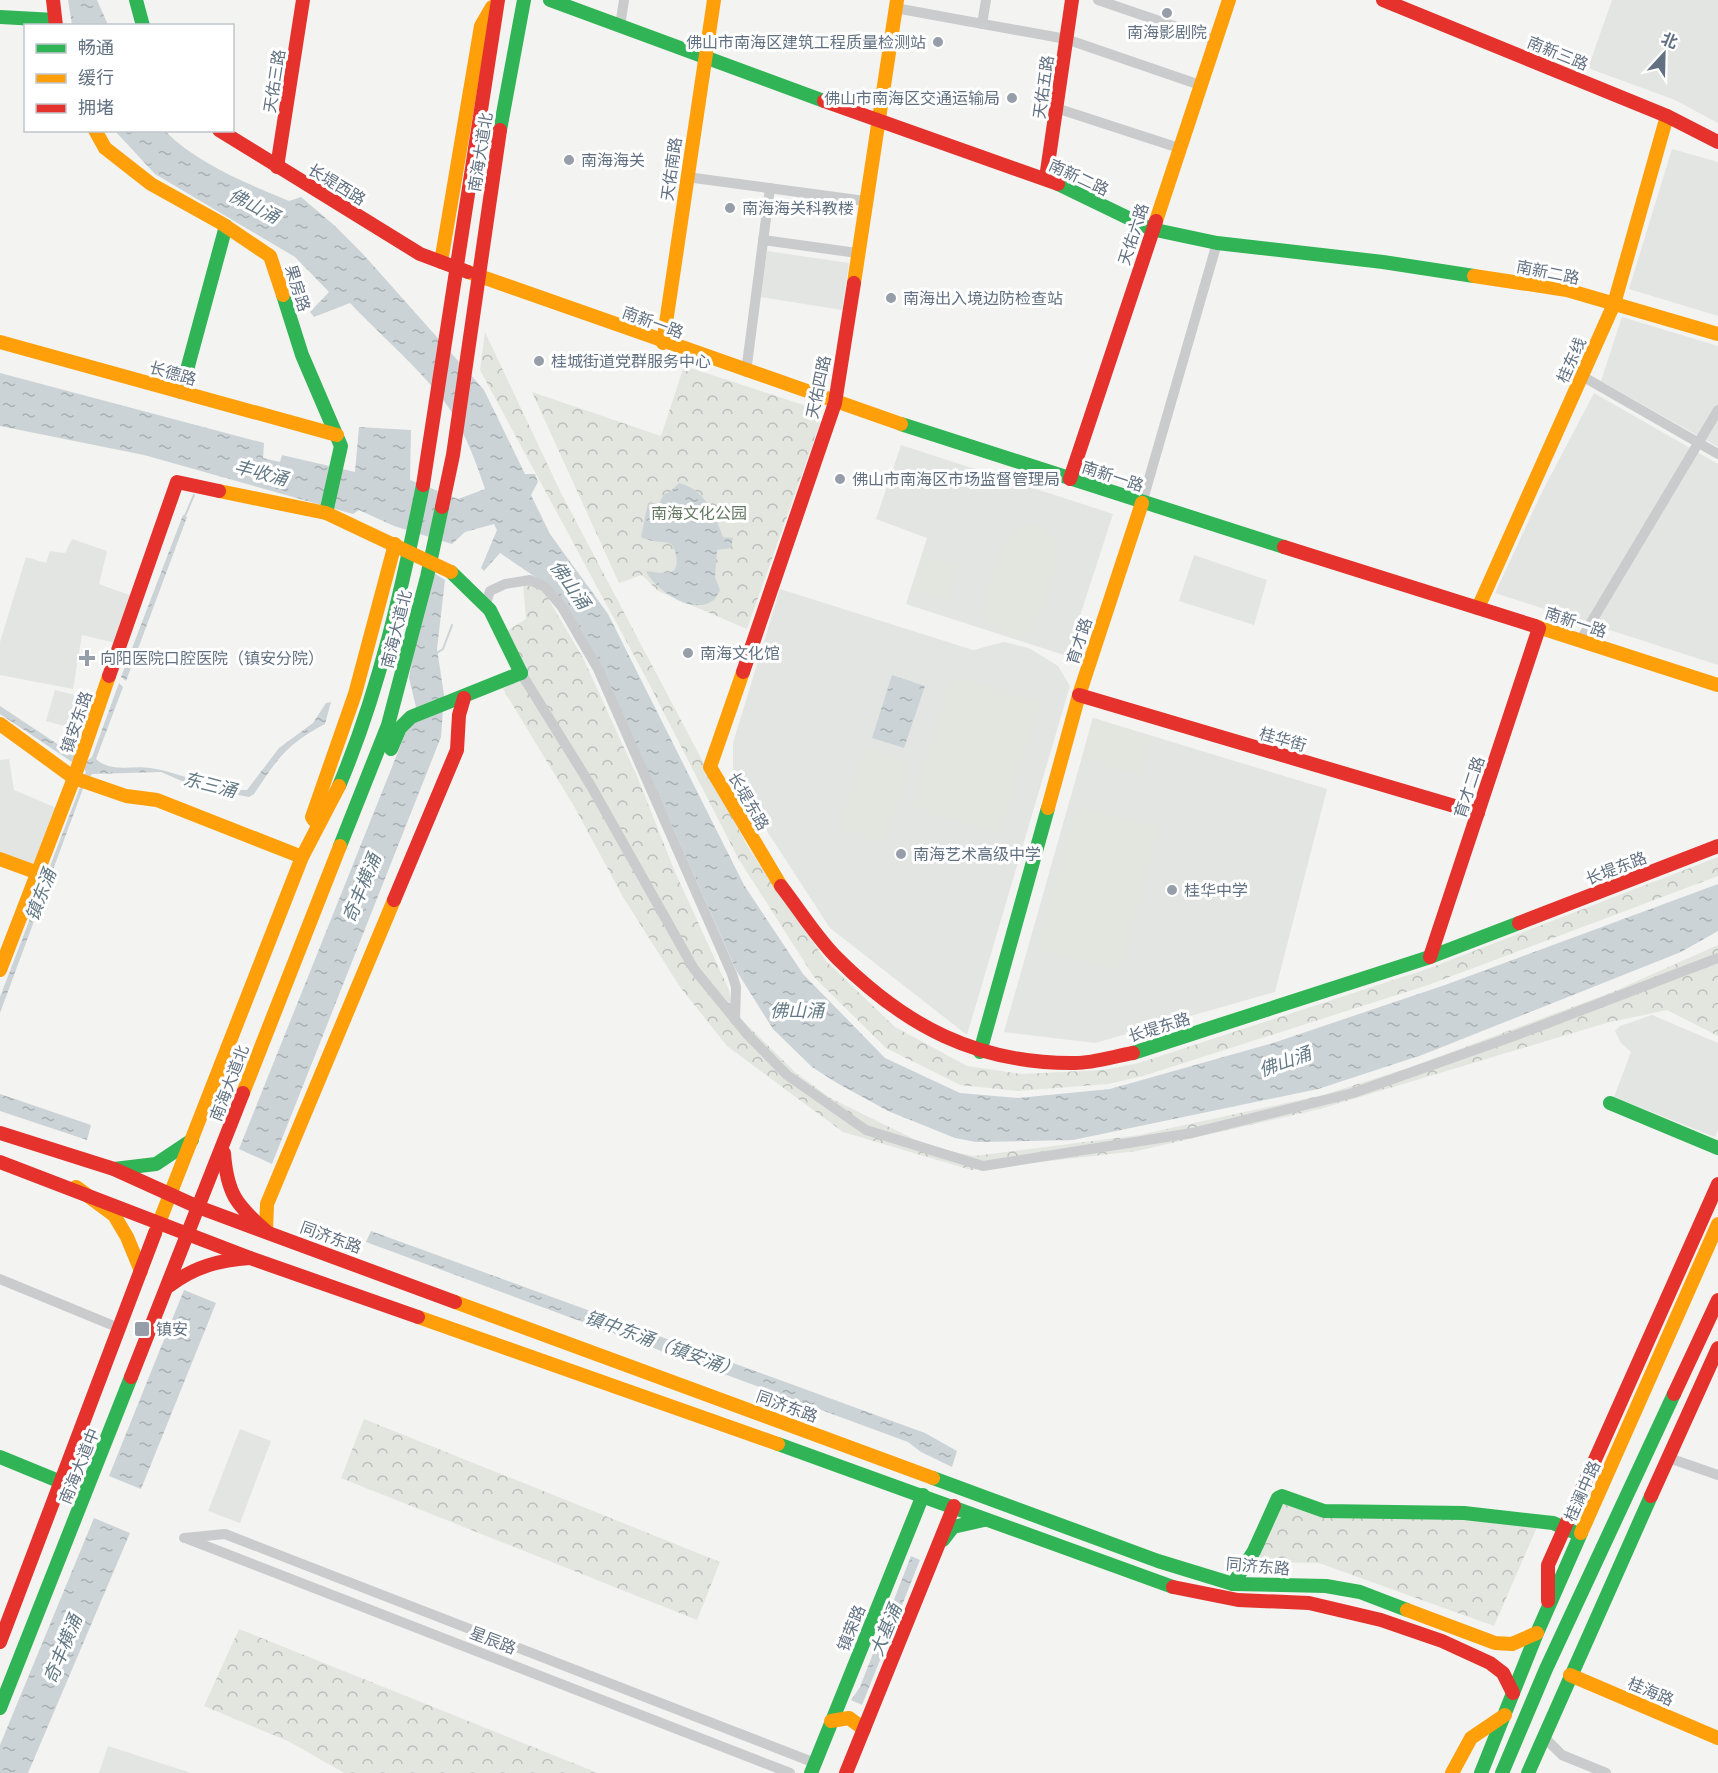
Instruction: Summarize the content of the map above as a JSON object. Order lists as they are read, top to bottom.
{
  "streets": {
    "main road": [
      "南新三路",
      "天佑三路",
      "天佑五路",
      "南海大道北",
      "天佑南路",
      "南新二路",
      "长堤西路",
      "天佑六路",
      "果房路",
      "南新一路",
      "桂东线",
      "长德路",
      "天佑四路",
      "育才路",
      "镇安东路",
      "桂华街",
      "育才二路",
      "长堤东路",
      "同济东路",
      "南海大道中",
      "桂澜中路",
      "镇荣路",
      "桂海路"
    ],
    "street": ["星辰路"]
  },
  "crossings": [
    ["南新三路", "桂东线"],
    ["天佑三路", "长堤西路"],
    ["天佑五路", "南新二路"],
    ["南海大道北", "同济东路"],
    ["南海大道北", "南海大道中"],
    ["天佑南路", "南新二路"],
    ["天佑南路", "南新一路"],
    ["南新二路", "天佑六路"],
    ["南新二路", "桂东线"],
    ["南新二路", "天佑四路"],
    ["南新二路", "育才路"],
    ["长堤西路", "南新一路"],
    ["天佑六路", "南新一路"],
    ["果房路", "长德路"],
    ["果房路", "镇安东路"],
    ["南新一路", "桂东线"],
    ["南新一路", "天佑四路"],
    ["南新一路", "育才路"],
    ["南新一路", "育才二路"],
    ["天佑四路", "长堤东路"],
    ["育才路", "桂华街"],
    ["育才路", "长堤东路"],
    ["桂华街", "育才二路"],
    ["育才二路", "长堤东路"],
    ["同济东路", "南海大道中"],
    ["同济东路", "桂澜中路"],
    ["同济东路", "镇荣路"],
    ["镇荣路", "星辰路"]
  ],
  "water": [
    "佛山涌",
    "丰收涌",
    "东三涌",
    "奇丰横涌",
    "镇东涌",
    "镇中东涌（镇安涌）",
    "大基涌"
  ],
  "parks": ["南海文化公园"],
  "places": {
    "other": [
      "南海影剧院",
      "佛山市南海区建筑工程质量检测站",
      "佛山市南海区交通运输局",
      "南海海关",
      "南海海关科教楼",
      "南海出入境边防检查站",
      "桂城街道党群服务中心",
      "佛山市南海区市场监督管理局",
      "南海文化馆",
      "南海艺术高级中学",
      "桂华中学"
    ],
    "health": ["向阳医院口腔医院（镇安分院）"],
    "transit": ["镇安"]
  },
  "legend": ["畅通", "缓行", "拥堵"],
  "north": "top"
}
